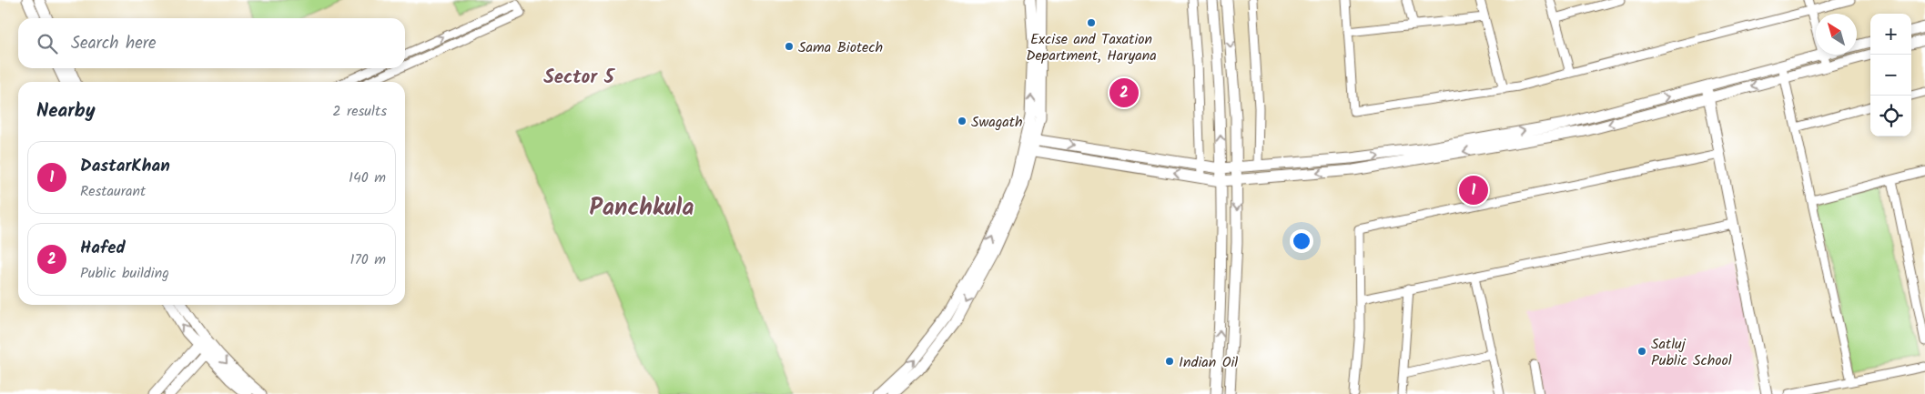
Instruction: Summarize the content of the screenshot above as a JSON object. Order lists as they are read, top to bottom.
{
  "districts": ["Sector 5", "Panchkula"],
  "places": [
    "Excise and Taxation Department, Haryana",
    "Sama Biotech",
    "Swagath",
    "Satluj Public School",
    "Indian Oil"
  ],
  "north": "top left",
  "page": {
    "map_buttons": ["+", "−"],
    "search": "Search here",
    "pins": ["2", "1"],
    "heading": ["Nearby", "2 results"],
    "list": [
      {
        "mark": "1",
        "name": "DastarKhan",
        "note": "Restaurant",
        "value": "140 m"
      },
      {
        "mark": "2",
        "name": "Hafed",
        "note": "Public building",
        "value": "170 m"
      }
    ]
  }
}
